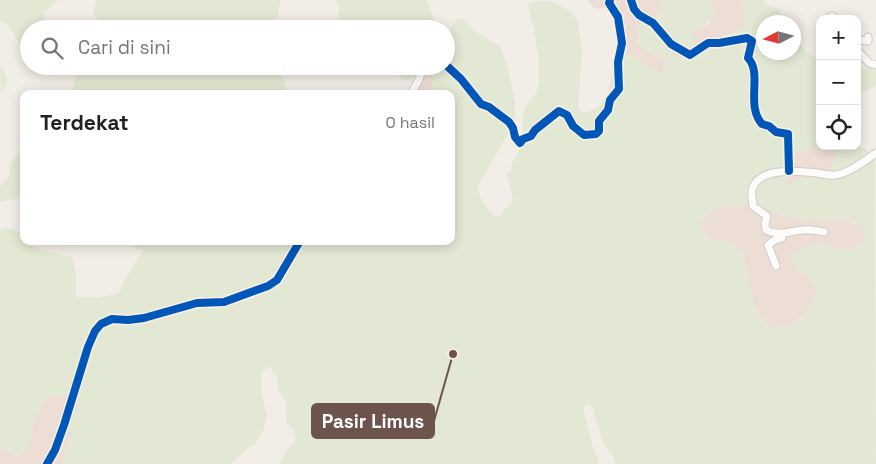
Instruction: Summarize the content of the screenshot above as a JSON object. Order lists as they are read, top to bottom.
{
  "places": ["Pasir Limus"],
  "north": "left",
  "page": {
    "map_buttons": ["+", "−"],
    "search": "Cari di sini",
    "heading": ["Terdekat", "0 hasil"]
  }
}
